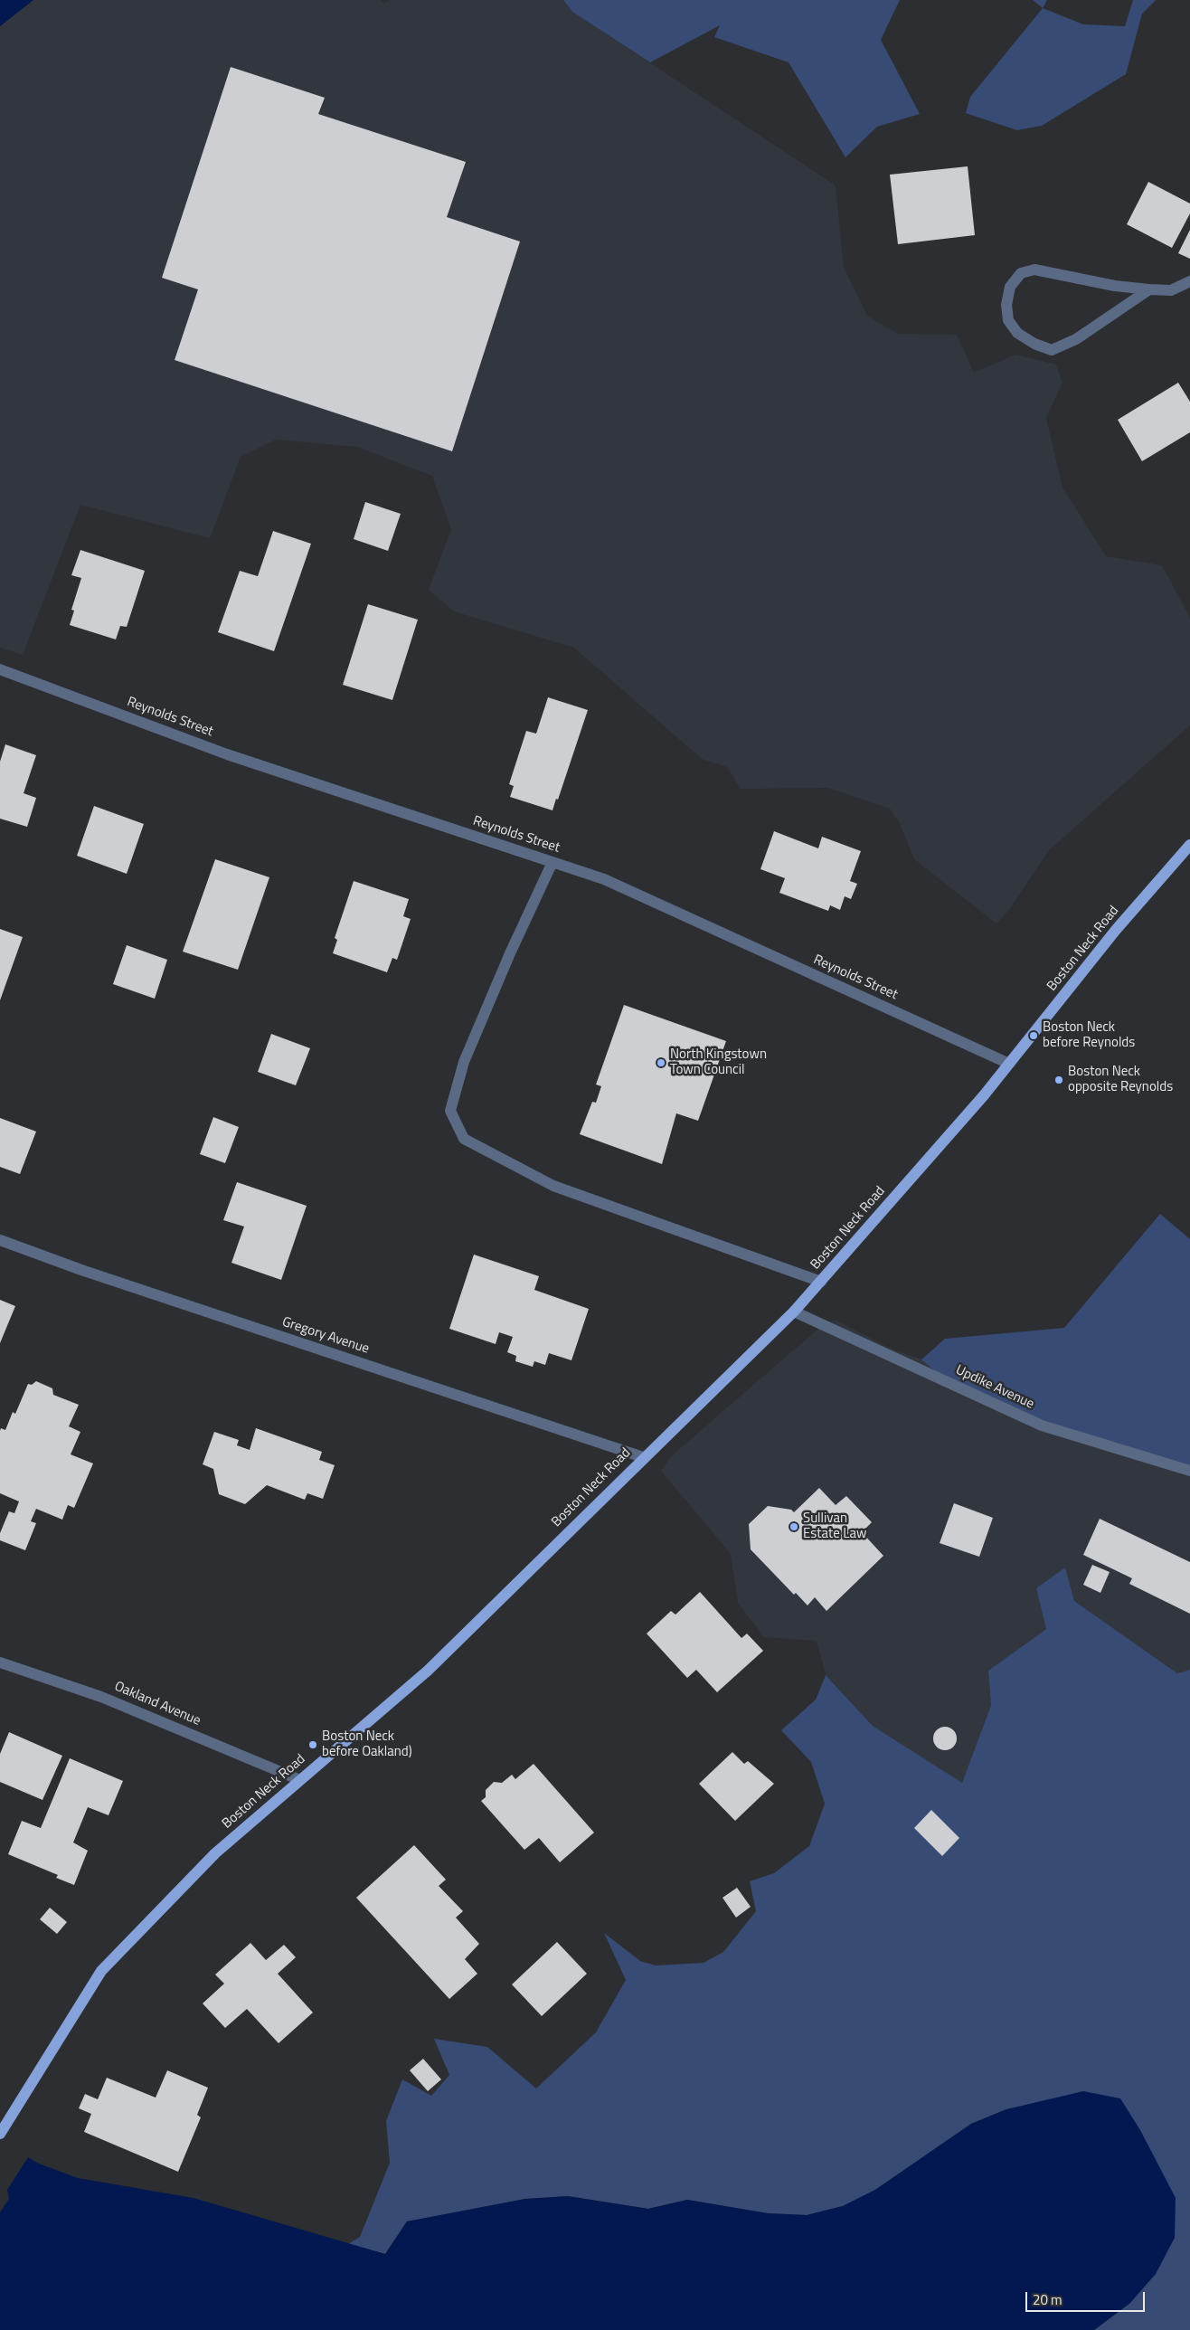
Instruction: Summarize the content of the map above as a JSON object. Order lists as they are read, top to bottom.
{
  "streets": {
    "main road": ["Boston Neck Road"],
    "street": [
      "Reynolds Street",
      "Gregory Avenue",
      "Updike Avenue",
      "Oakland Avenue"
    ]
  },
  "crossings": [
    ["Reynolds Street", "Boston Neck Road"],
    ["Boston Neck Road", "Gregory Avenue"],
    ["Boston Neck Road", "Updike Avenue"],
    ["Boston Neck Road", "Oakland Avenue"]
  ],
  "places": [
    "Boston Neck before Reynolds",
    "North Kingstown Town Council",
    "Boston Neck opposite Reynolds",
    "Sullivan Estate Law",
    "Boston Neck before Oakland)"
  ],
  "scale_bar": "20 m"
}
